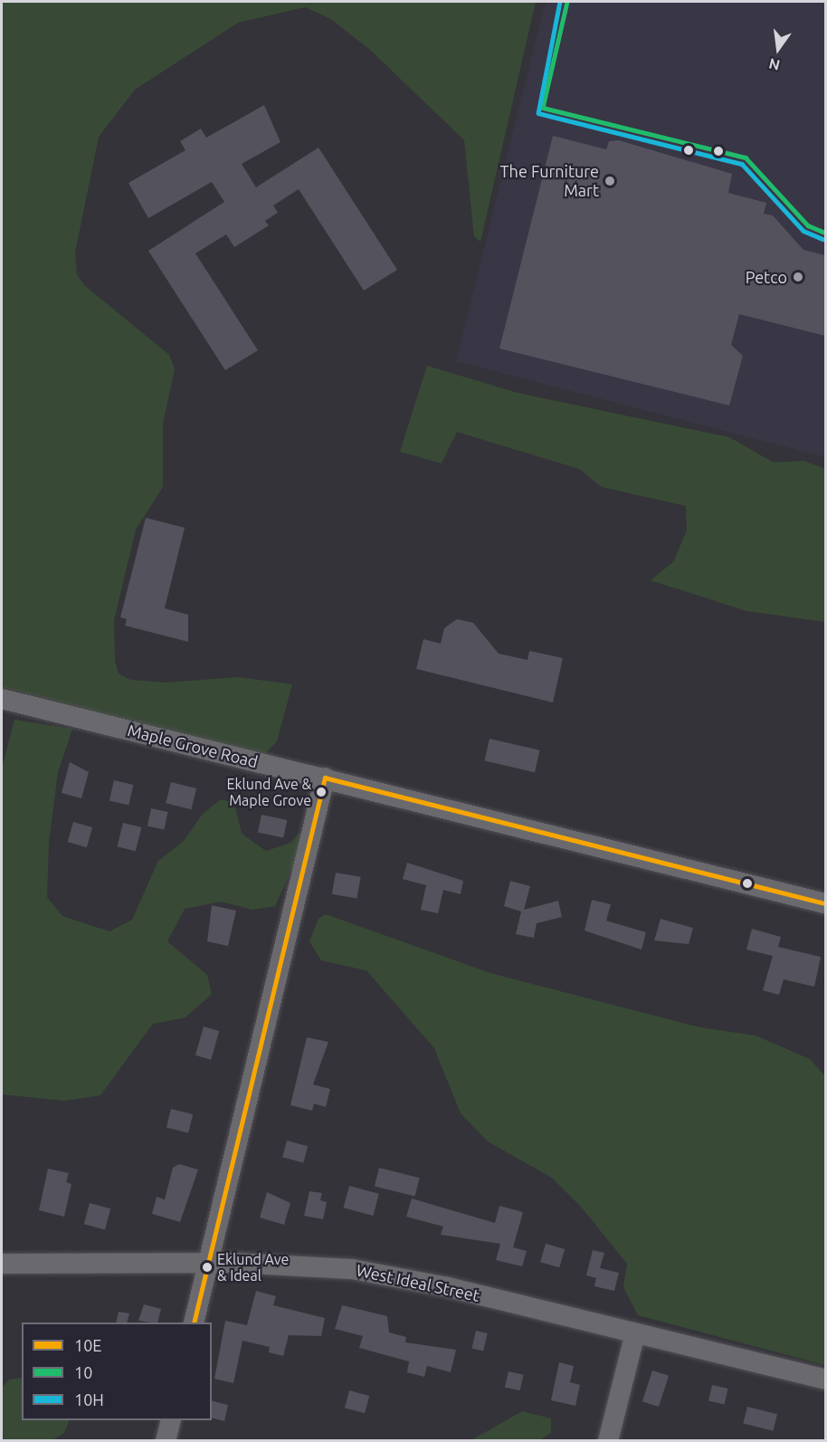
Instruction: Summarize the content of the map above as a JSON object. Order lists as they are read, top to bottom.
{
  "streets": {
    "street": ["Maple Grove Road", "West Ideal Street"]
  },
  "places": [
    "The Furniture Mart",
    "Petco",
    "Eklund Ave & Maple Grove",
    "Eklund Ave & Ideal"
  ],
  "lines": ["transit line 10", "transit line 10H", "transit line 10E"],
  "legend": ["10E", "10", "10H"],
  "north": "bottom"
}
